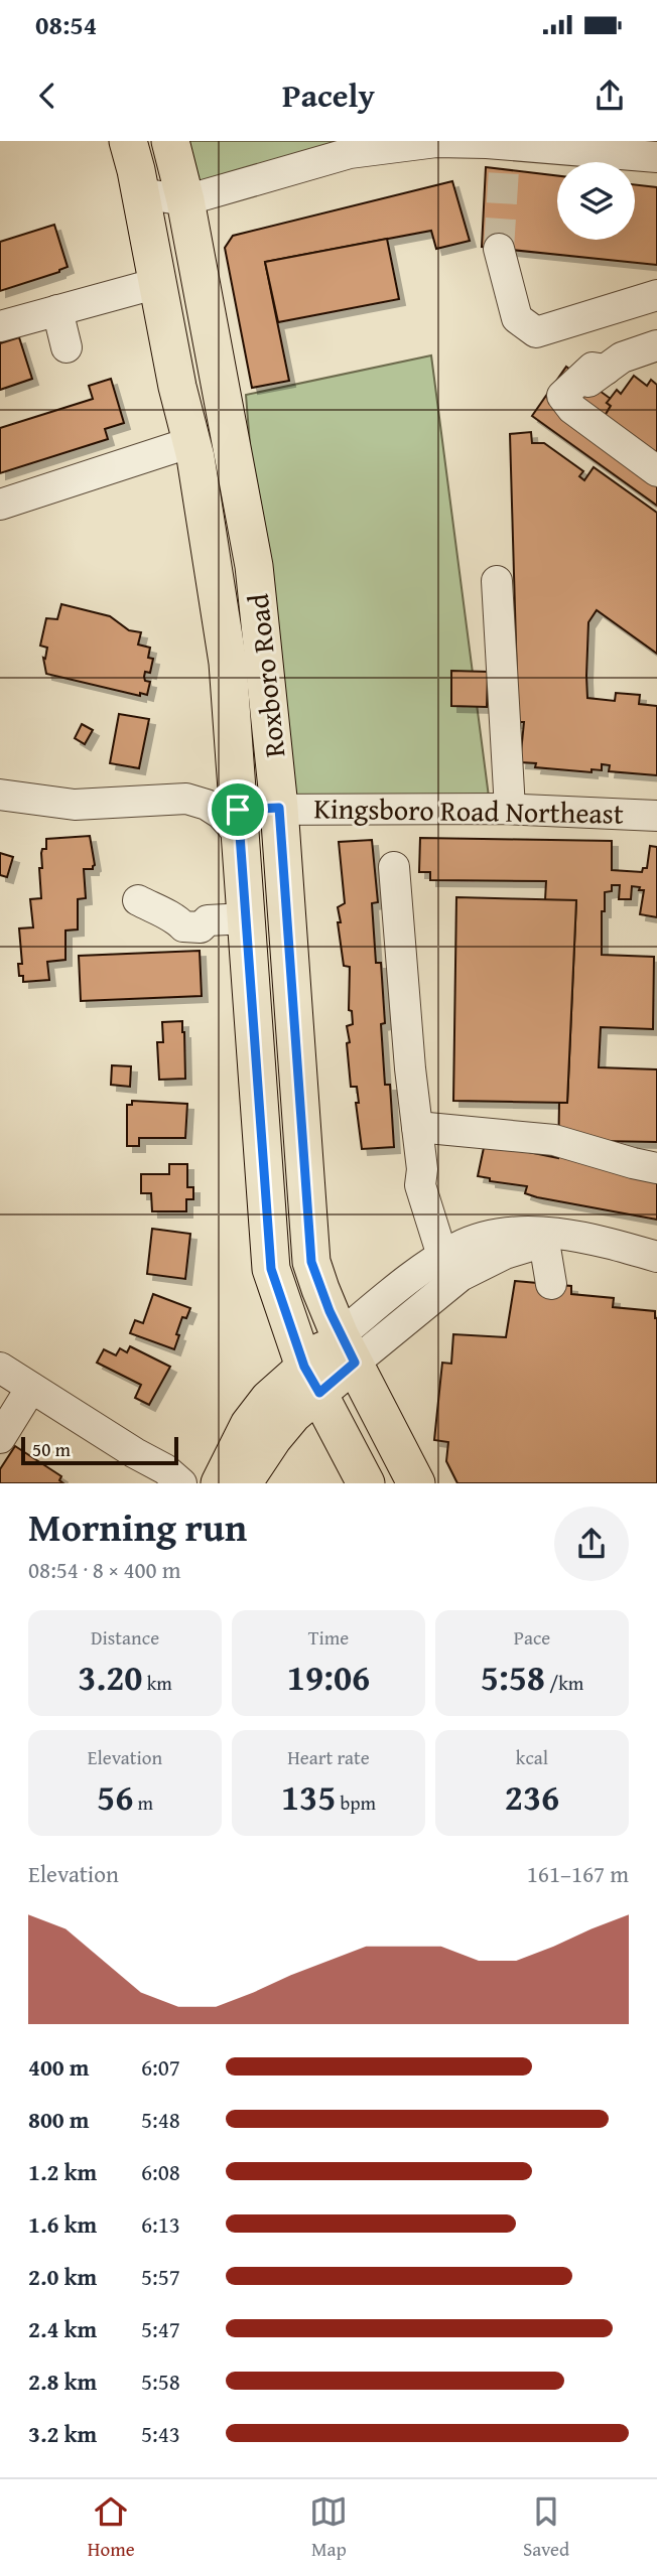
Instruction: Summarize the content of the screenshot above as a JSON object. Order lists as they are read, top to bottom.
{
  "streets": {
    "main road": ["Roxboro Road"],
    "street": ["Kingsboro Road Northeast"]
  },
  "crossings": [
    ["Roxboro Road", "Kingsboro Road Northeast"]
  ],
  "scale_bar": "50 m",
  "page": {
    "status": "08:54",
    "header": "Pacely",
    "scale": "50 m",
    "heading": ["Morning run", "08:54 · 8 × 400 m"],
    "stats": [
      ["Distance", "3.20 km"],
      ["Time", "19:06"],
      ["Pace", "5:58 /km"],
      ["Elevation", "56 m"],
      ["Heart rate", "135 bpm"],
      ["kcal", "236"]
    ],
    "chart": ["Elevation", "161–167 m"],
    "list": [
      {
        "name": "400 m",
        "note": "6:07"
      },
      {
        "name": "800 m",
        "note": "5:48"
      },
      {
        "name": "1.2 km",
        "note": "6:08"
      },
      {
        "name": "1.6 km",
        "note": "6:13"
      },
      {
        "name": "2.0 km",
        "note": "5:57"
      },
      {
        "name": "2.4 km",
        "note": "5:47"
      },
      {
        "name": "2.8 km",
        "note": "5:58"
      },
      {
        "name": "3.2 km",
        "note": "5:43"
      }
    ],
    "tabs": ["Home", "Map", "Saved"]
  }
}
